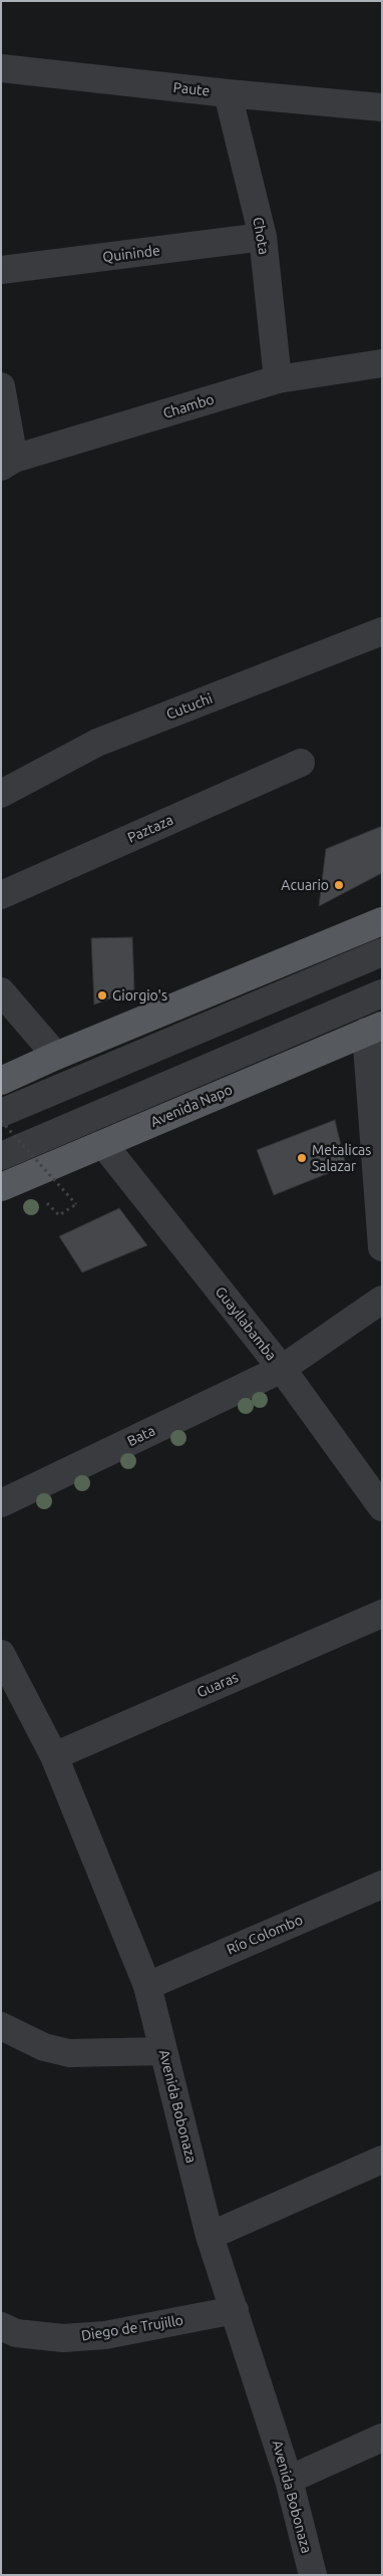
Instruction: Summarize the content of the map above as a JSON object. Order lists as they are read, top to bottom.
{
  "streets": {
    "main road": ["Avenida Napo"],
    "street": [
      "Paute",
      "Chota",
      "Quininde",
      "Chambo",
      "Cutuchi",
      "Paztaza",
      "Guayllabamba",
      "Bata",
      "Guaras",
      "Río Colombo",
      "Avenida Bobonaza",
      "Diego de Trujillo"
    ]
  },
  "crossings": [
    ["Paute", "Chota"],
    ["Chota", "Quininde"],
    ["Chota", "Chambo"],
    ["Avenida Napo", "Guayllabamba"],
    ["Guayllabamba", "Bata"],
    ["Guaras", "Avenida Bobonaza"],
    ["Río Colombo", "Avenida Bobonaza"],
    ["Avenida Bobonaza", "Diego de Trujillo"]
  ],
  "places": ["Acuario", "Giorgio's", "Metalicas Salazar"]
}
